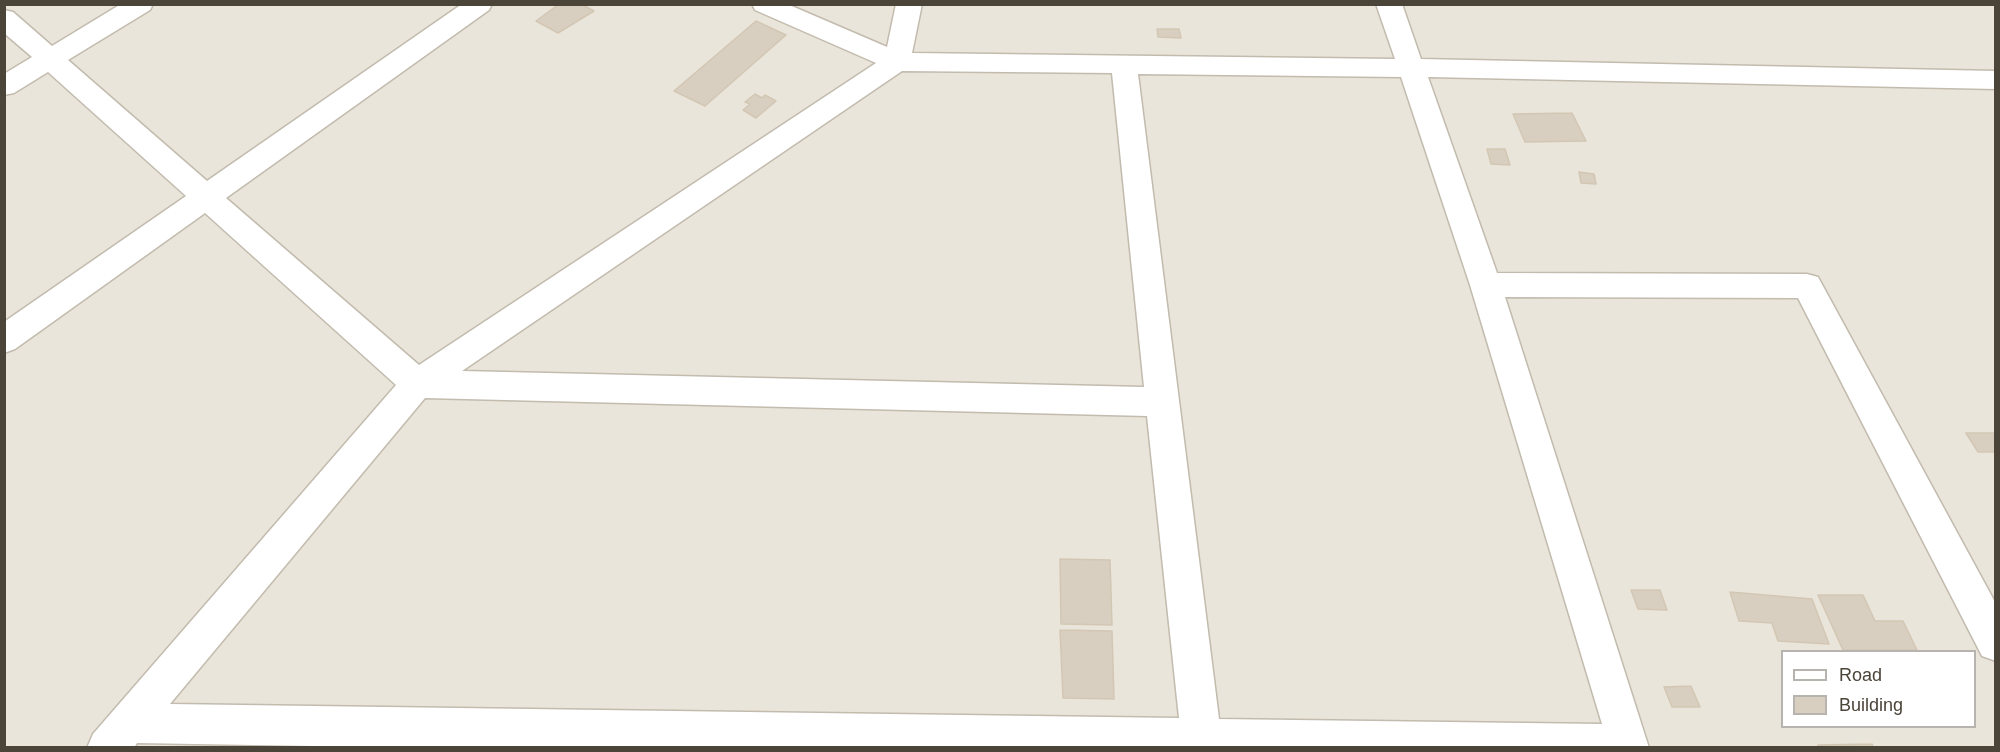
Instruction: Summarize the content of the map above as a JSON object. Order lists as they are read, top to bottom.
{
  "legend": ["Road", "Building"]
}
